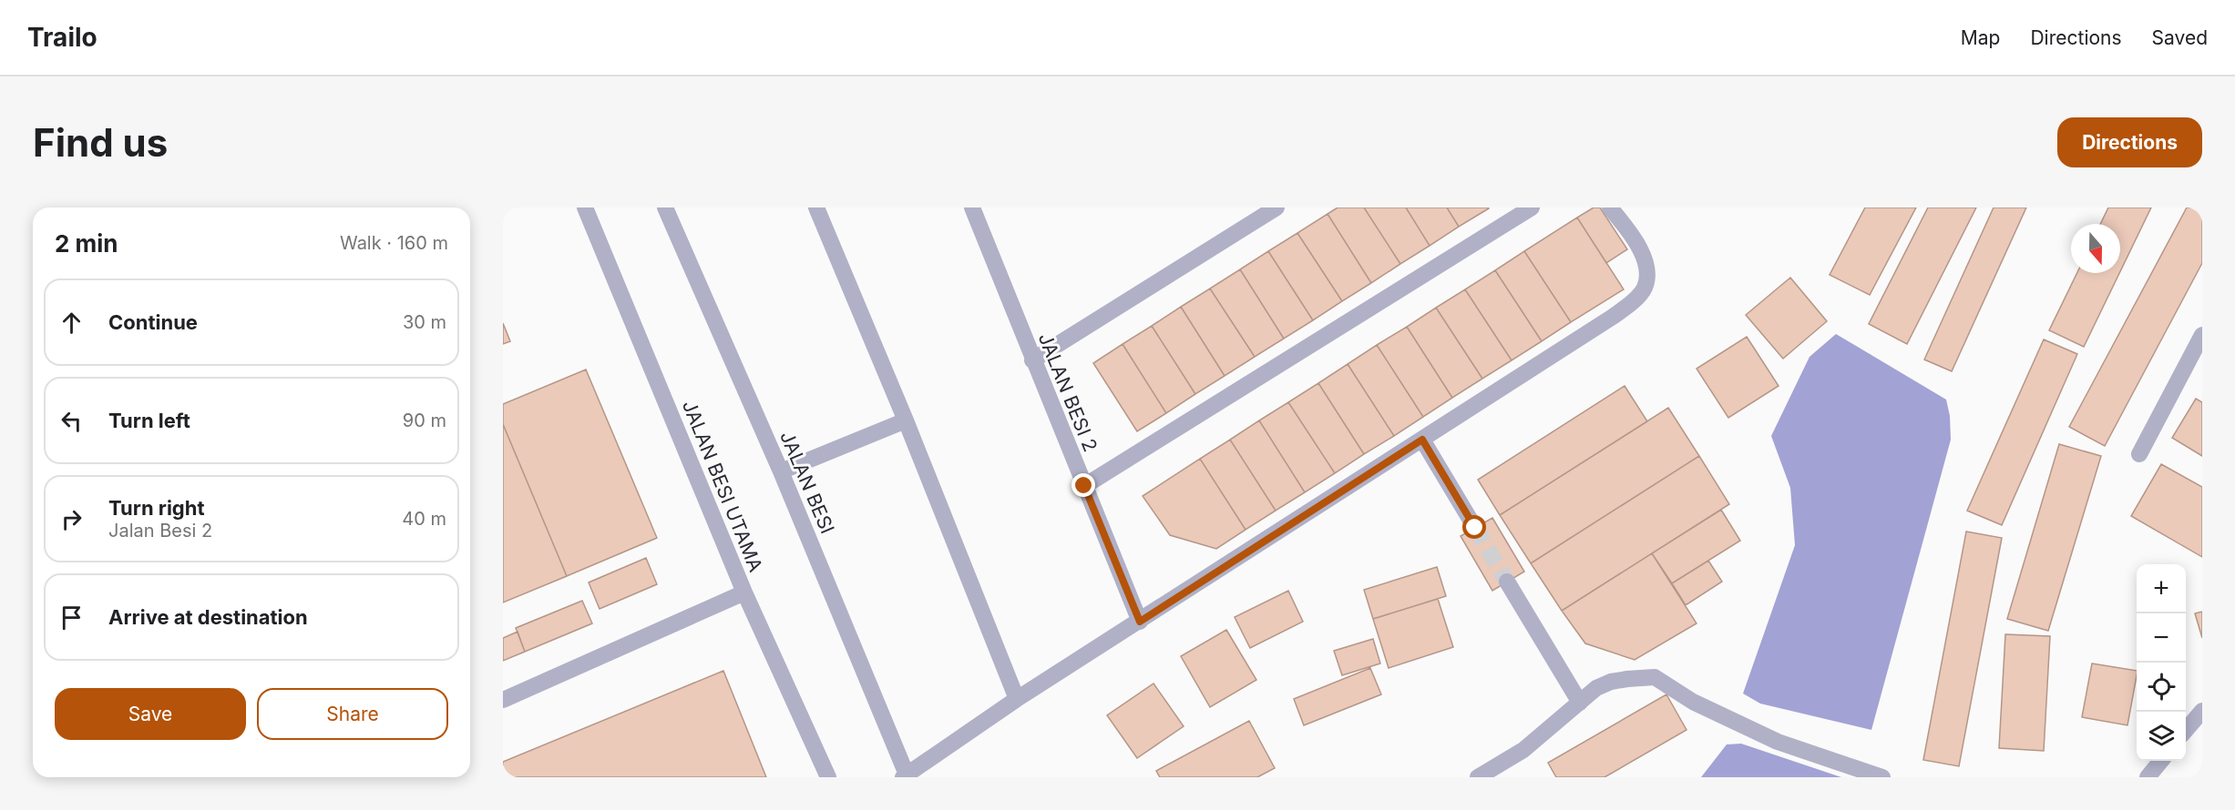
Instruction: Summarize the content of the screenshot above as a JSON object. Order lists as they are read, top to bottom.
{
  "streets": {
    "street": ["JALAN BESI 2", "JALAN BESI", "JALAN BESI UTAMA"]
  },
  "north": "bottom",
  "page": {
    "header": "Trailo",
    "nav": ["Map", "Directions", "Saved"],
    "buttons": [
      "Directions",
      ["Save", "Share"]
    ],
    "title": "Find us",
    "heading": ["2 min", "Walk · 160 m"],
    "list": [
      ["Continue", "30 m"],
      ["Turn left", "90 m"],
      ["Turn right", "Jalan Besi 2", "40 m"],
      "Arrive at destination"
    ],
    "map_buttons": ["+", "−"]
  }
}
